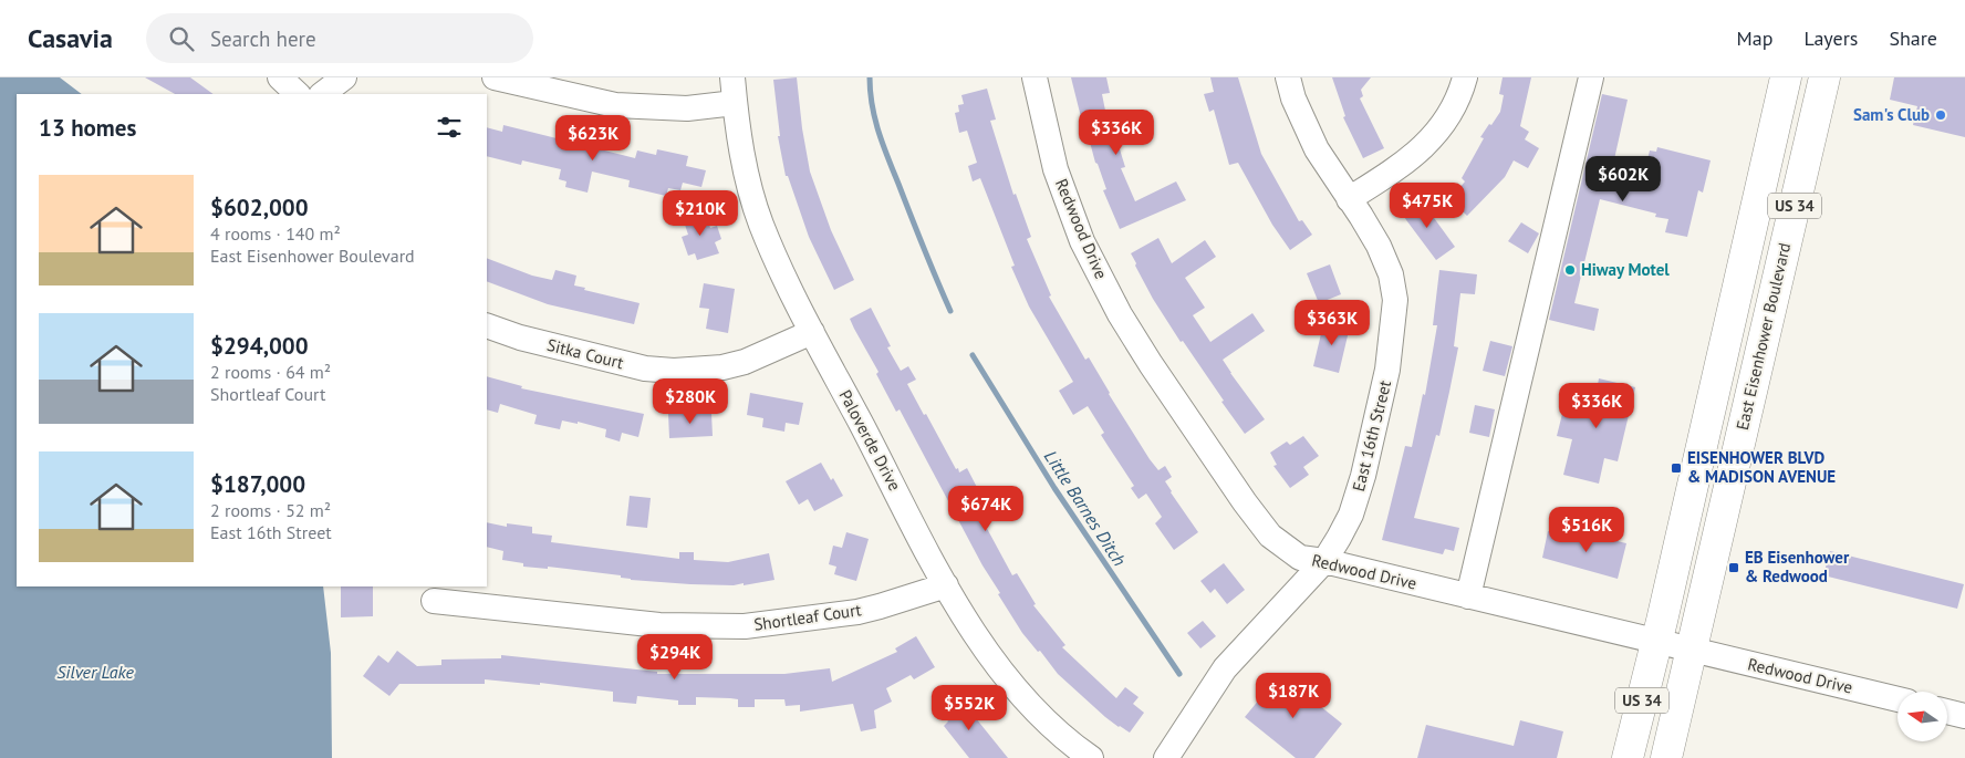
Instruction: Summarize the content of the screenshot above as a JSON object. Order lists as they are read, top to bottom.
{
  "streets": {
    "highway": ["US 34", "East Eisenhower Boulevard"],
    "street": [
      "Redwood Drive",
      "Sitka Court",
      "East 16th Street",
      "Paloverde Drive",
      "Shortleaf Court"
    ]
  },
  "crossings": [
    ["US 34", "Redwood Drive"],
    ["Redwood Drive", "East Eisenhower Boulevard"],
    ["Redwood Drive", "East 16th Street"],
    ["Sitka Court", "Paloverde Drive"],
    ["Paloverde Drive", "Shortleaf Court"]
  ],
  "water": ["Little Barnes Ditch", "Silver Lake"],
  "places": {
    "other": ["Sam's Club", "Hiway Motel"],
    "transit": ["EISENHOWER BLVD & MADISON AVENUE", "EB Eisenhower & Redwood"]
  },
  "north": "left",
  "page": {
    "header": "Casavia",
    "search": "Search here",
    "nav": ["Map", "Layers", "Share"],
    "heading": "13 homes",
    "price": [
      "$336K",
      "$623K",
      "$602K",
      "$475K",
      "$210K",
      "$363K",
      "$280K",
      "$336K",
      "$674K",
      "$516K",
      "$294K",
      "$187K",
      "$552K"
    ],
    "list": [
      {
        "name": "$602,000",
        "note": "4 rooms · 140 m² · East Eisenhower Boulevard"
      },
      {
        "name": "$294,000",
        "note": "2 rooms · 64 m² · Shortleaf Court"
      },
      {
        "name": "$187,000",
        "note": "2 rooms · 52 m² · East 16th Street"
      }
    ]
  }
}
